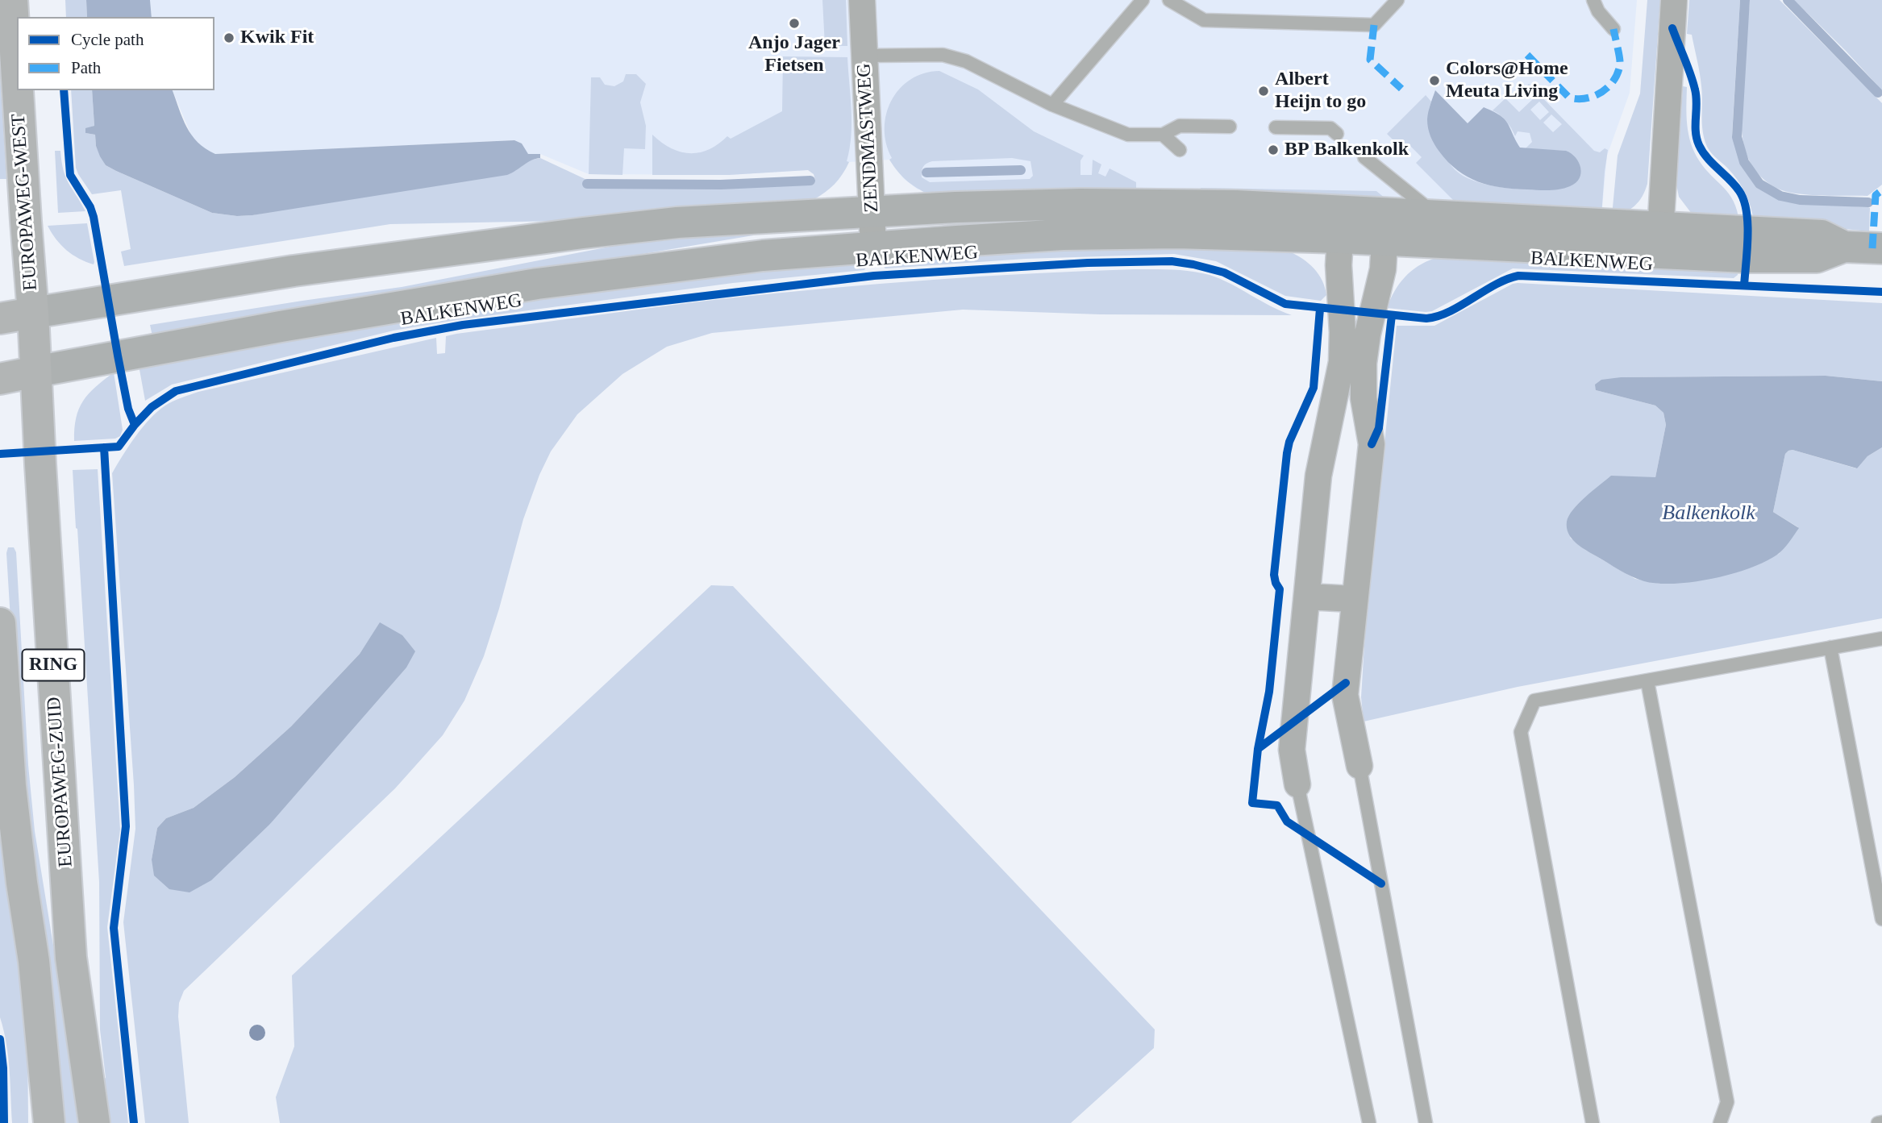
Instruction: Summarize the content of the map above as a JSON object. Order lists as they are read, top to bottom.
{
  "streets": {
    "main road": [
      "EUROPAWEG-WEST",
      "BALKENWEG",
      "RING",
      "EUROPAWEG-ZUID"
    ],
    "street": ["ZENDMASTWEG"]
  },
  "crossings": [
    ["ZENDMASTWEG", "BALKENWEG"],
    ["EUROPAWEG-WEST", "BALKENWEG"],
    ["EUROPAWEG-WEST", "EUROPAWEG-ZUID"],
    ["BALKENWEG", "EUROPAWEG-ZUID"]
  ],
  "water": ["Balkenkolk"],
  "places": [
    "Anjo Jager Fietsen",
    "Kwik Fit",
    "Colors@Home Meuta Living",
    "Albert Heijn to go",
    "BP Balkenkolk"
  ],
  "legend": ["Cycle path", "Path"]
}
